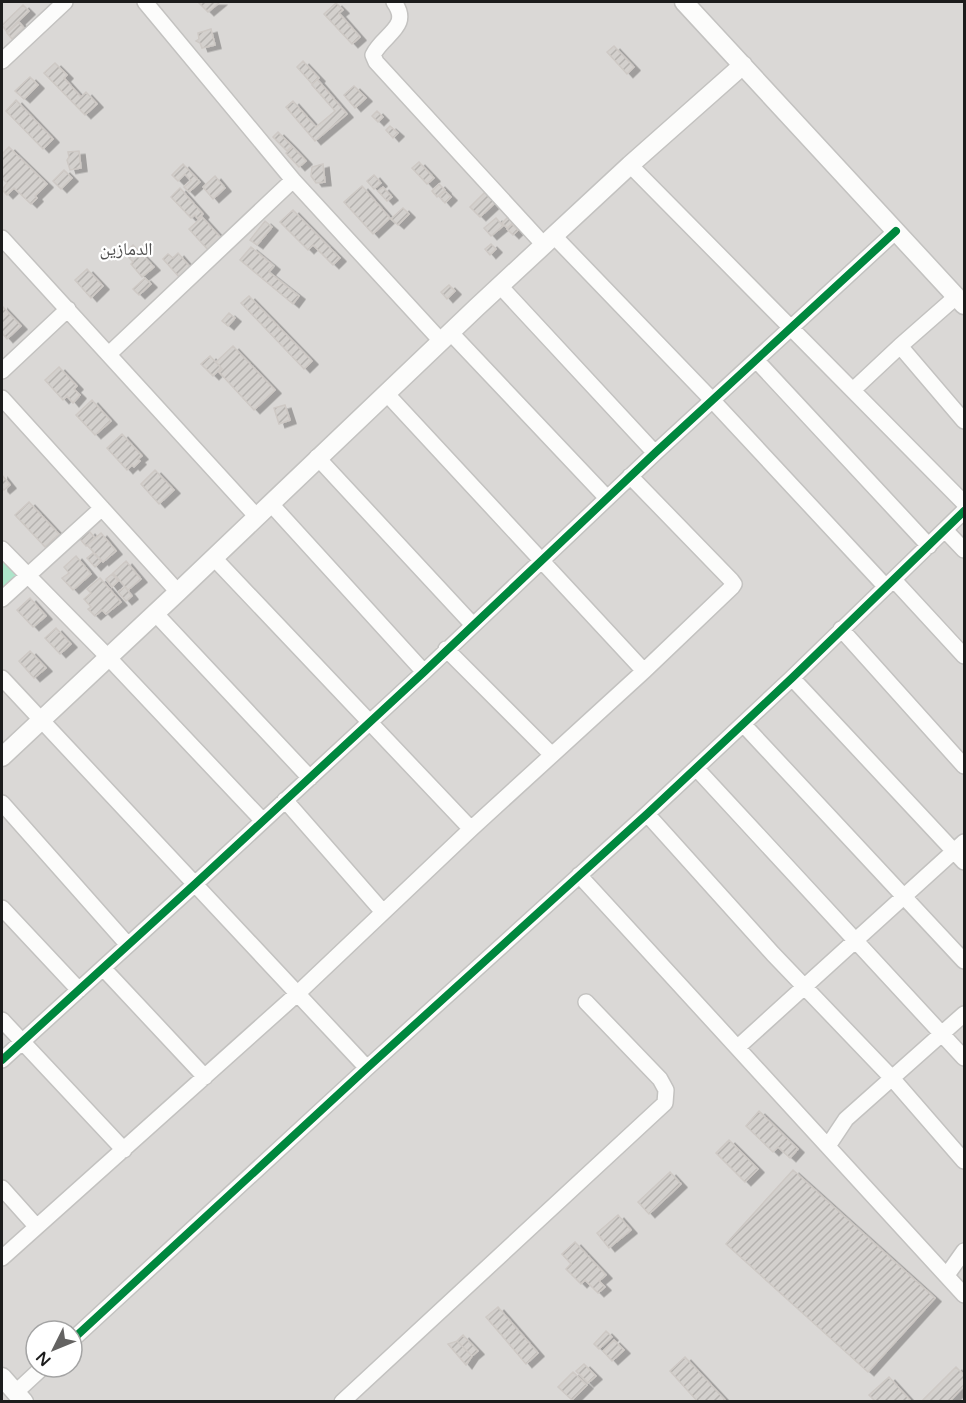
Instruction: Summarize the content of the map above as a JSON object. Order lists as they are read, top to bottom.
{
  "districts": ["الدمازين"],
  "north": "bottom left"
}
